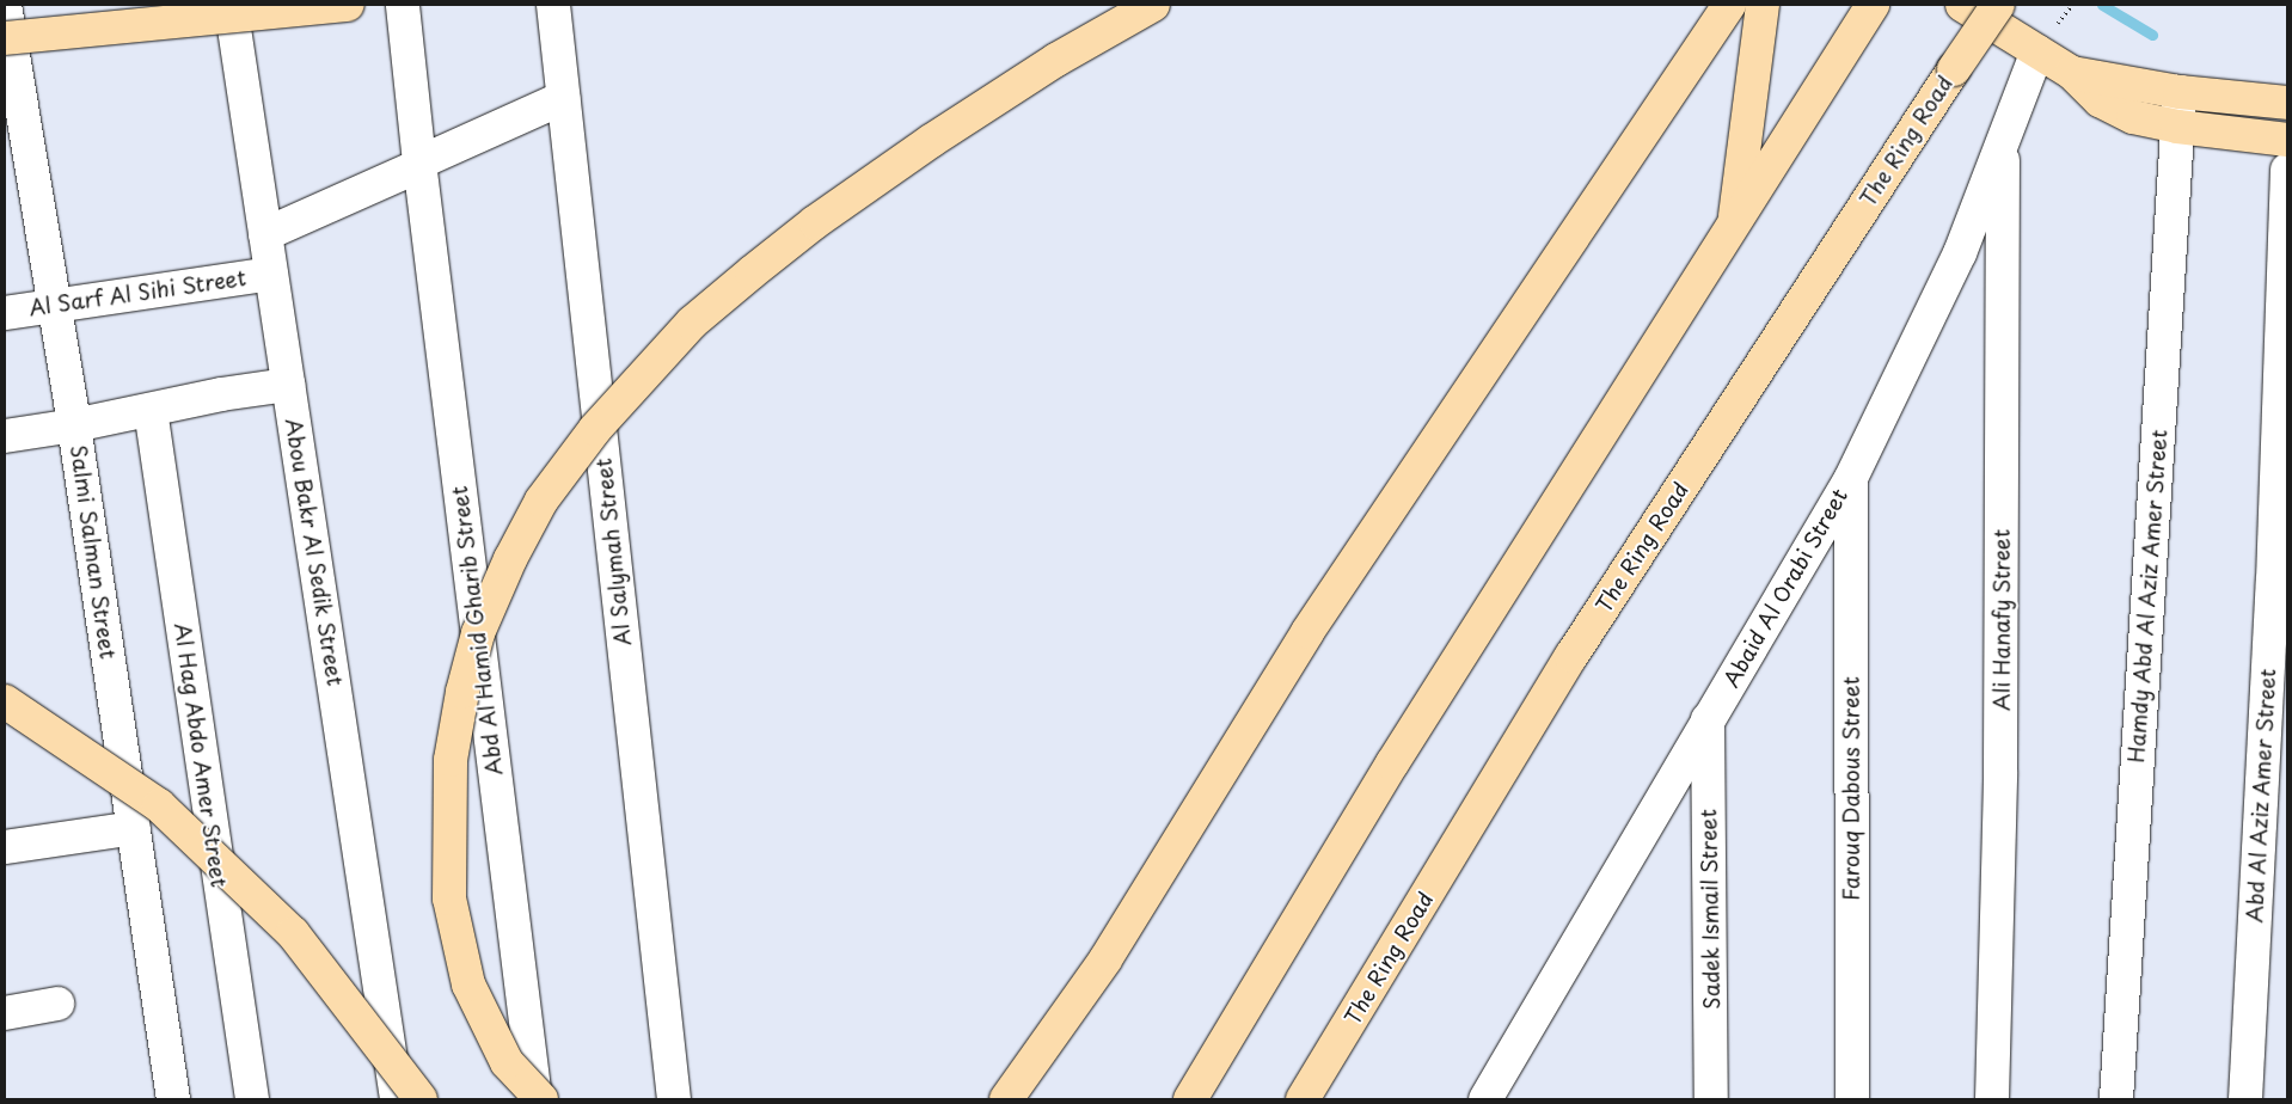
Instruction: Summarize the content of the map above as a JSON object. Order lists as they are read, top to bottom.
{
  "streets": {
    "main road": ["The Ring Road"],
    "street": [
      "Al Sarf Al Sihi Street",
      "Salmi Salman Street",
      "Abou Bakr Al Sedik Street",
      "Al Salymah Street",
      "Abaid Al Orabi Street",
      "Hamdy Abd Al Aziz Amer Street",
      "Ali Hanafy Street",
      "Abd Al Hamid Gharib Street",
      "Al Hag Abdo Amer Street",
      "Farouq Dabous Street",
      "Abd Al Aziz Amer Street",
      "Sadek Ismail Street"
    ]
  },
  "crossings": [
    ["Al Sarf Al Sihi Street", "Salmi Salman Street"],
    ["Al Sarf Al Sihi Street", "Abou Bakr Al Sedik Street"],
    ["Abaid Al Orabi Street", "Ali Hanafy Street"],
    ["Abaid Al Orabi Street", "Farouq Dabous Street"],
    ["Abaid Al Orabi Street", "Sadek Ismail Street"]
  ]
}
